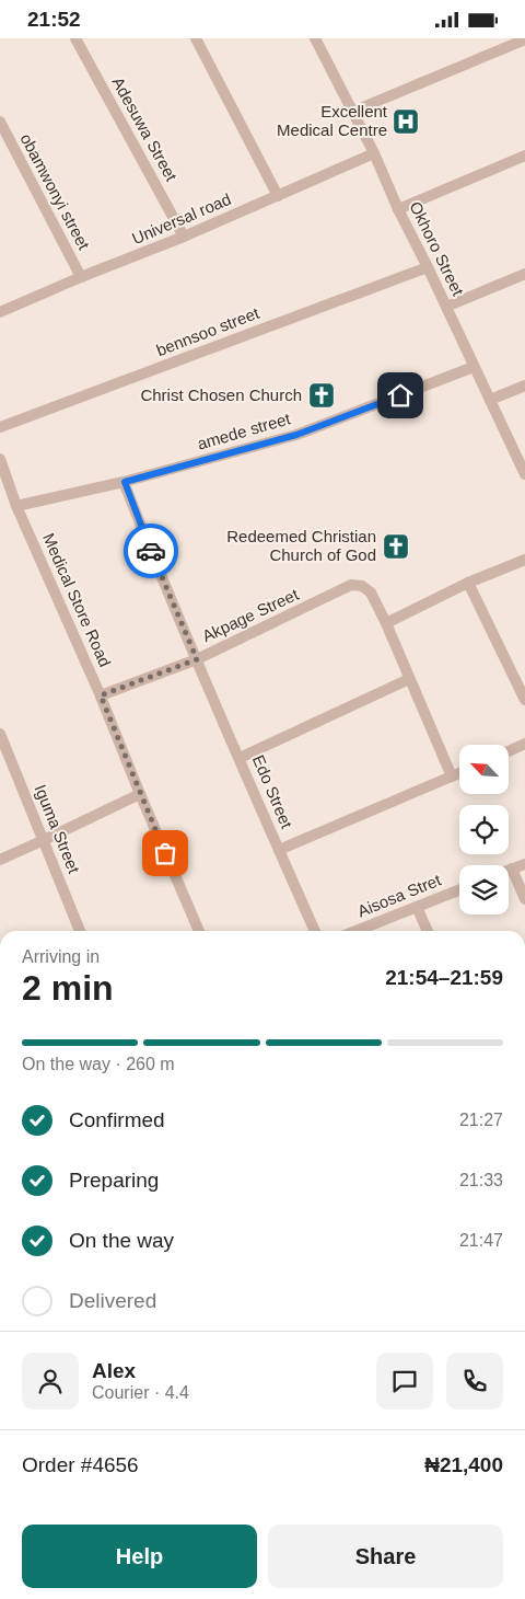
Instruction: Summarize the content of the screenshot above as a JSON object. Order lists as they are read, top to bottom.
{
  "streets": {
    "street": [
      "Adesuwa Street",
      "obamwonyi street",
      "Universal road",
      "Okhoro Street",
      "bennsoo street",
      "amede street",
      "Medical Store Road",
      "Akpage Street",
      "Edo Street",
      "Iguma Street",
      "Aisosa Stret"
    ]
  },
  "crossings": [
    ["Adesuwa Street", "Universal road"],
    ["obamwonyi street", "Universal road"],
    ["Universal road", "Okhoro Street"],
    ["Okhoro Street", "bennsoo street"],
    ["Okhoro Street", "amede street"],
    ["amede street", "Medical Store Road"],
    ["amede street", "Edo Street"],
    ["Medical Store Road", "Akpage Street"],
    ["Akpage Street", "Edo Street"]
  ],
  "places": {
    "hospital": ["Excellent Medical Centre"],
    "church": ["Christ Chosen Church", "Redeemed Christian Church of God"]
  },
  "north": "top left",
  "page": {
    "status": "21:52",
    "heading": ["2 min", "Arriving in", "21:54–21:59"],
    "panel": [
      "Alex",
      "Courier · 4.4",
      "Order #4656",
      "₦21,400"
    ],
    "bar": "On the way · 260 m",
    "list": [
      ["Confirmed", "21:27"],
      ["Preparing", "21:33"],
      ["On the way", "21:47"],
      "Delivered"
    ],
    "buttons": ["Help", "Share"]
  }
}
